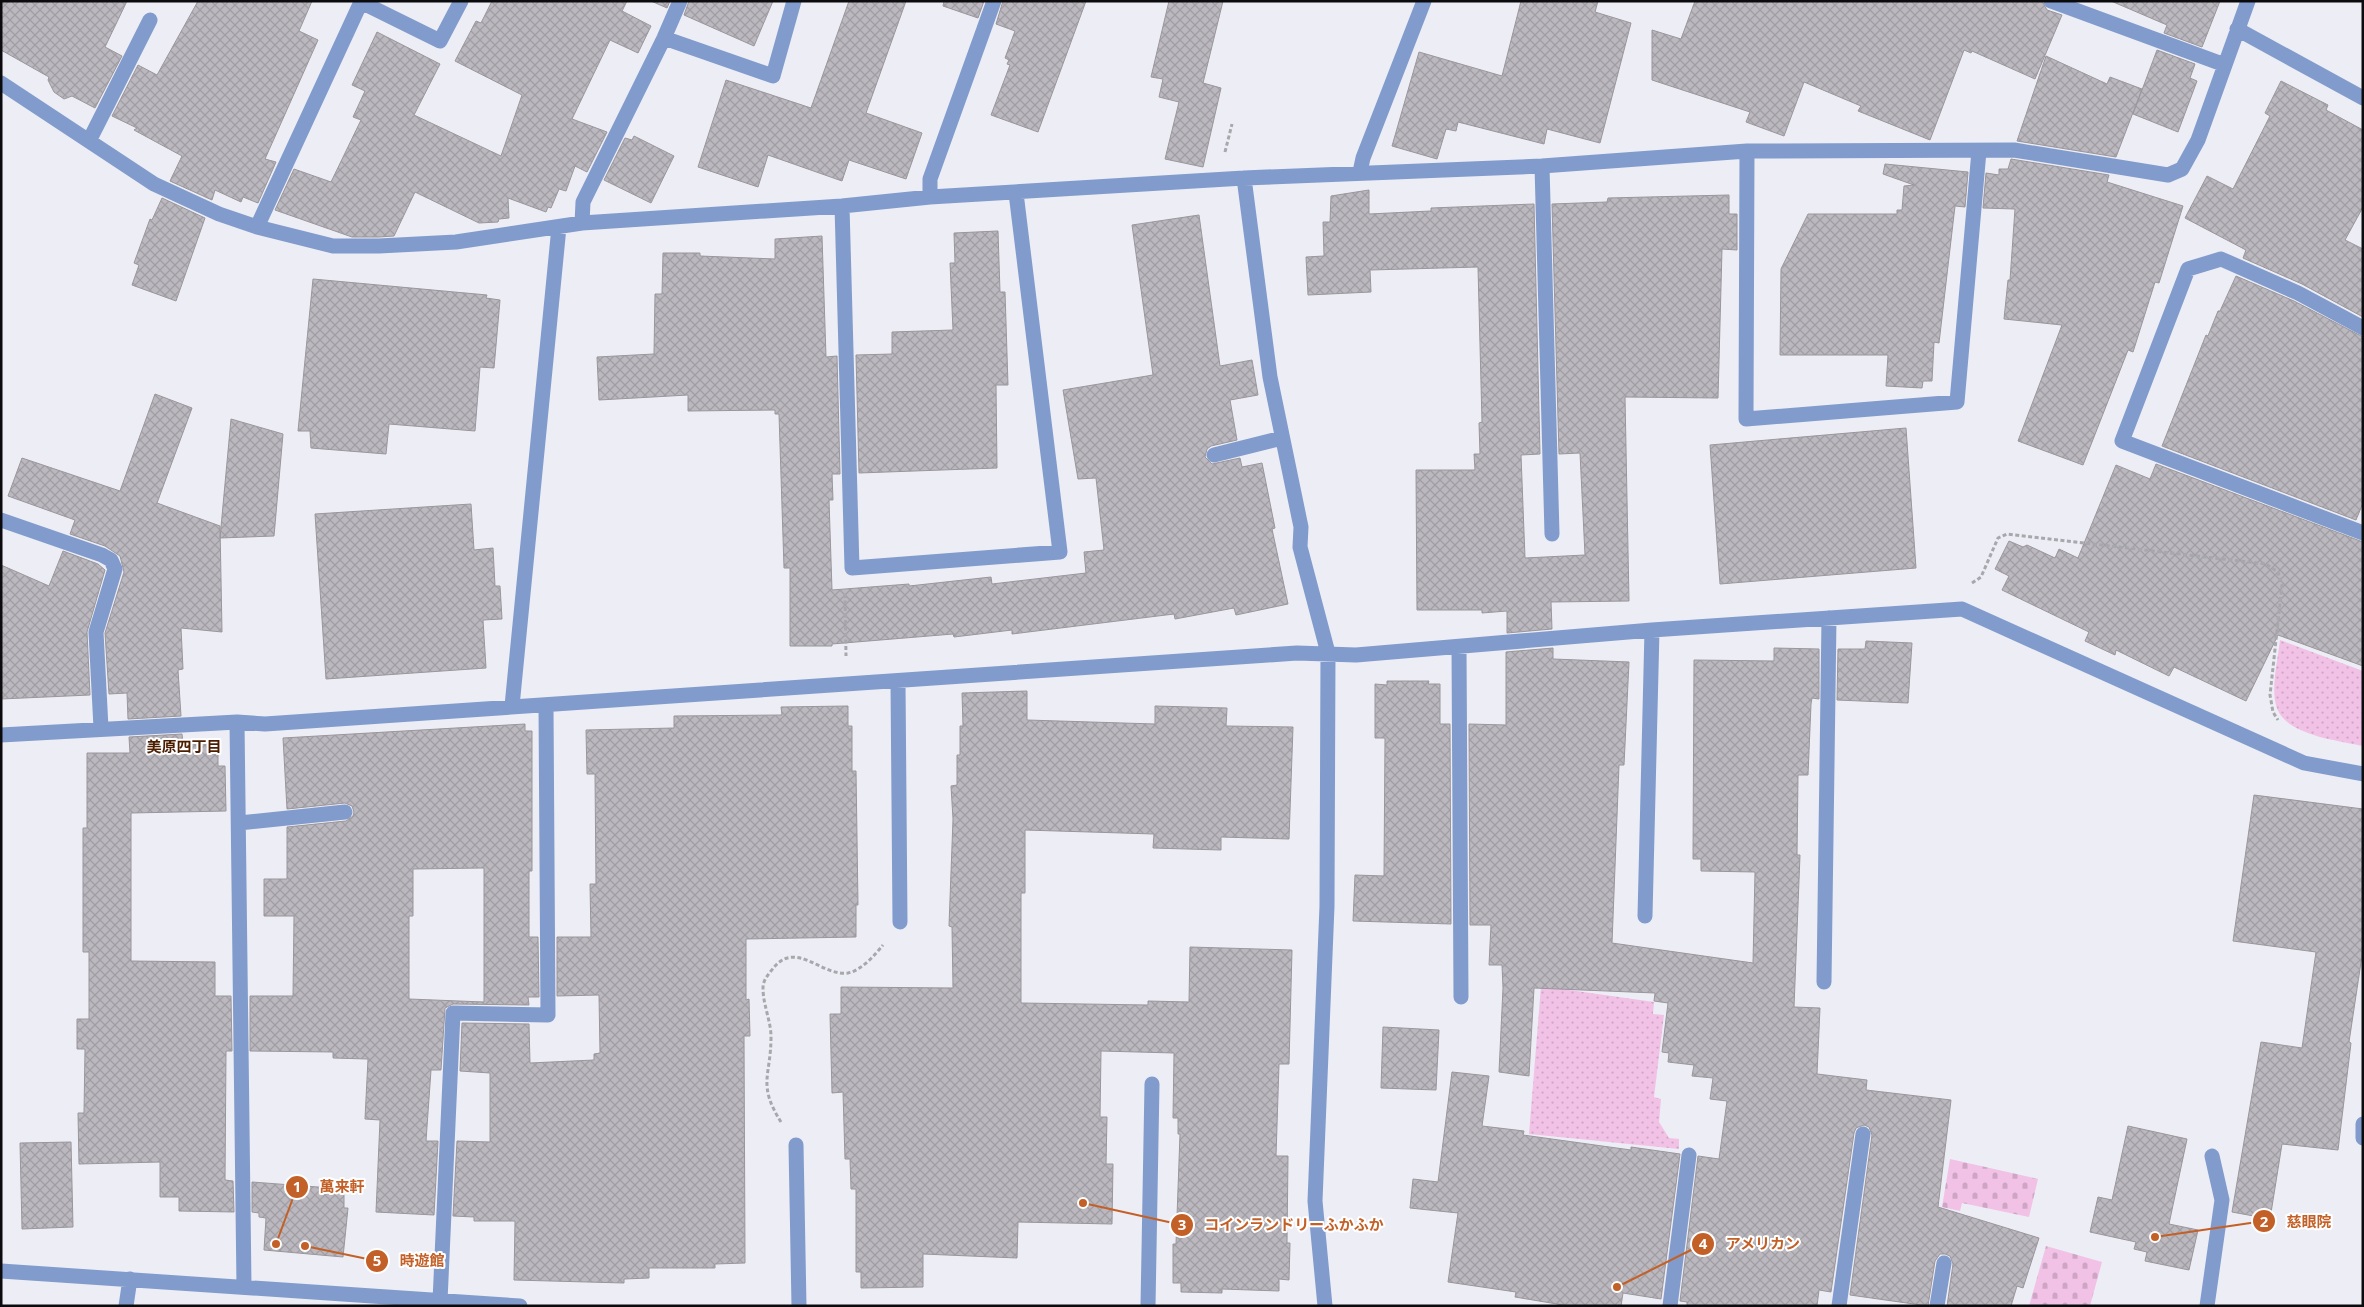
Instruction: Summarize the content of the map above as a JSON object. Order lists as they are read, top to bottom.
{
  "districts": ["美原四丁目"],
  "places": [
    "コインランドリーふかふか",
    "慈眼院",
    "萬来軒",
    "時遊館",
    "アメリカン"
  ]
}
